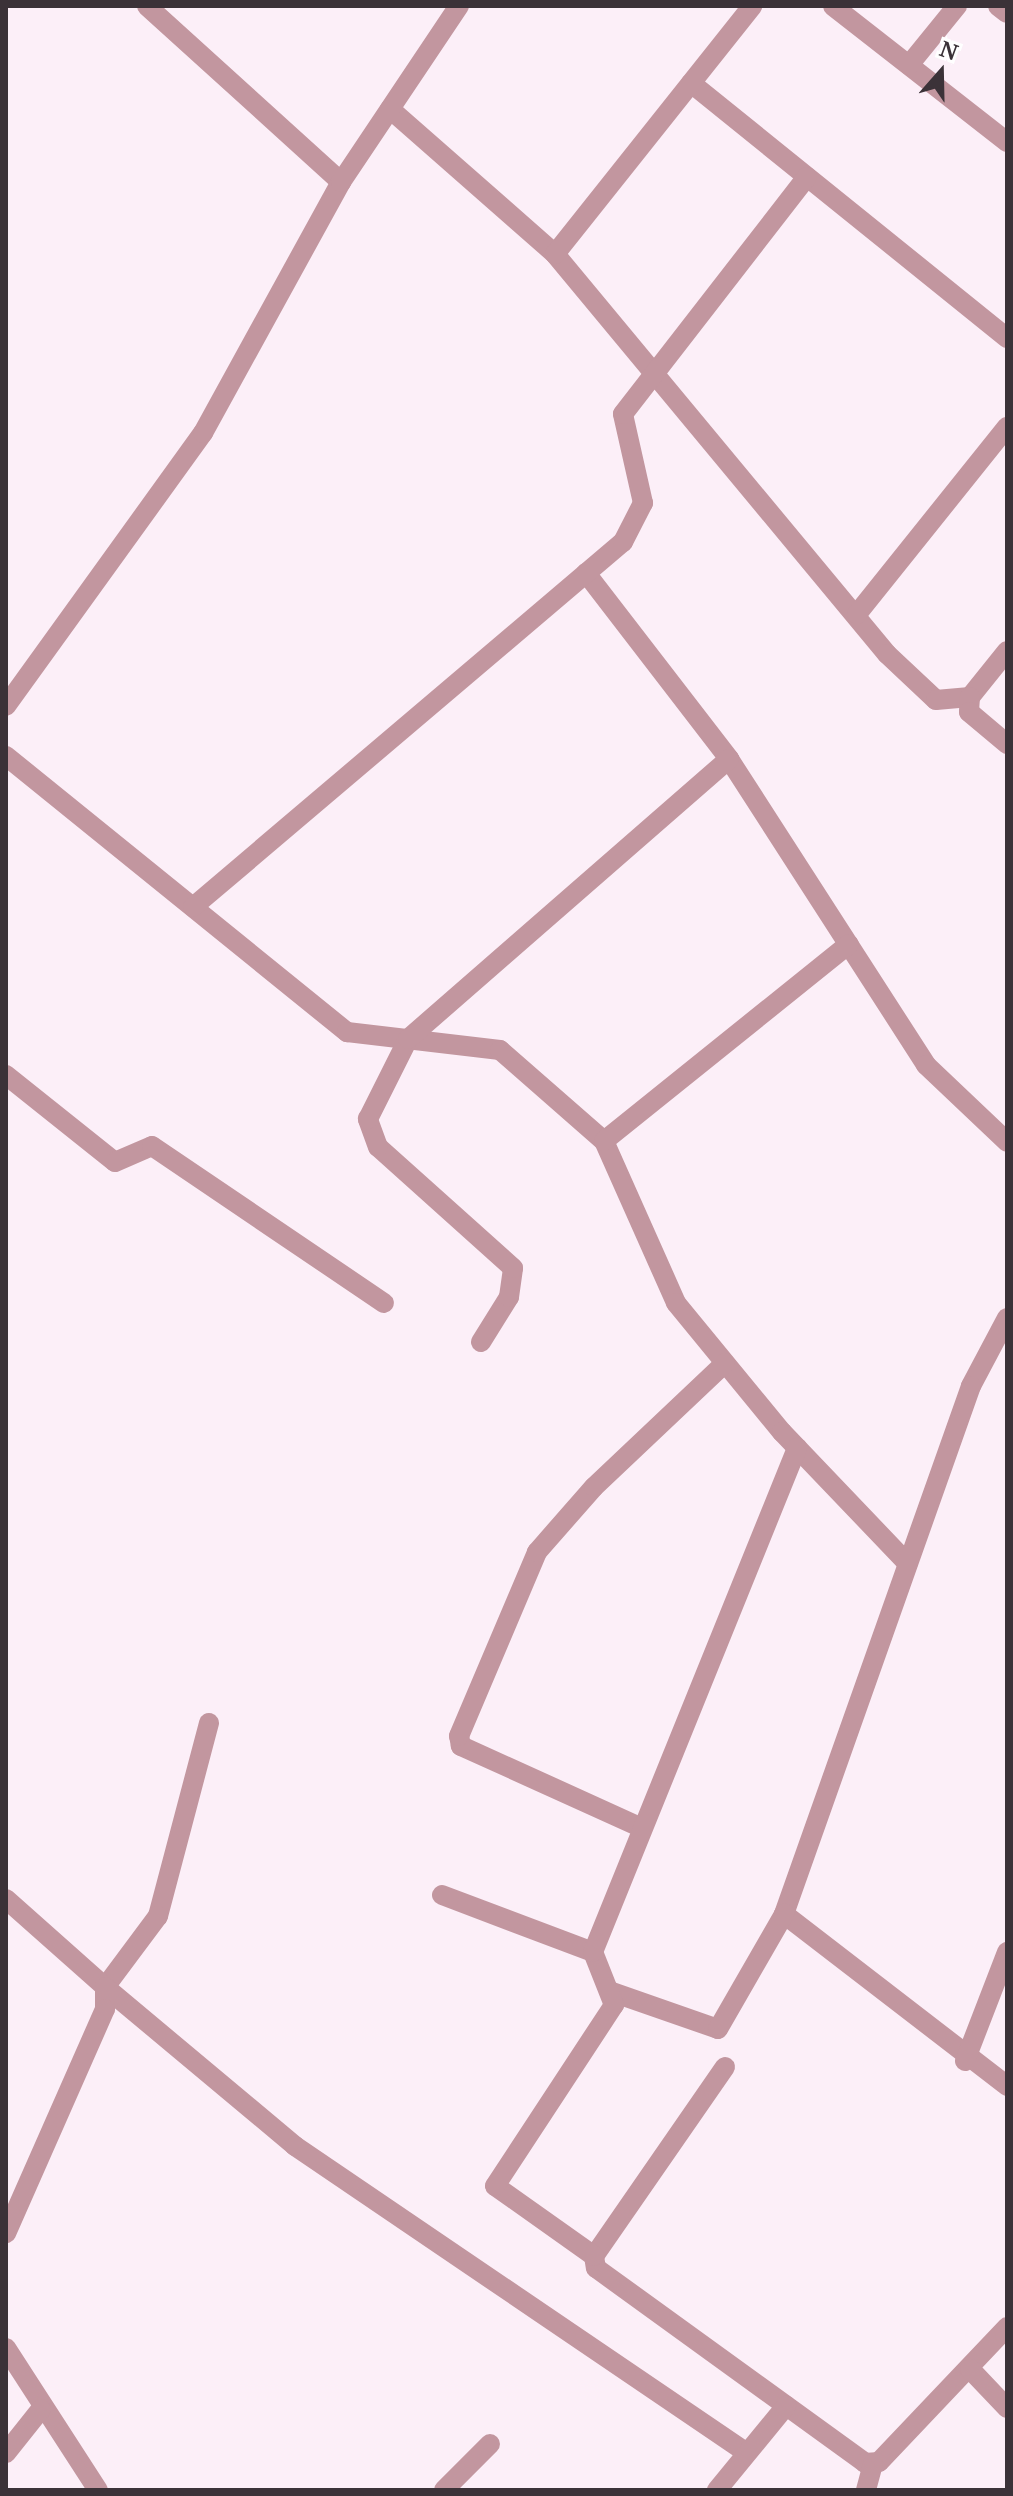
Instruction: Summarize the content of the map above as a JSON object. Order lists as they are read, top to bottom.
{
  "north": "top"
}
